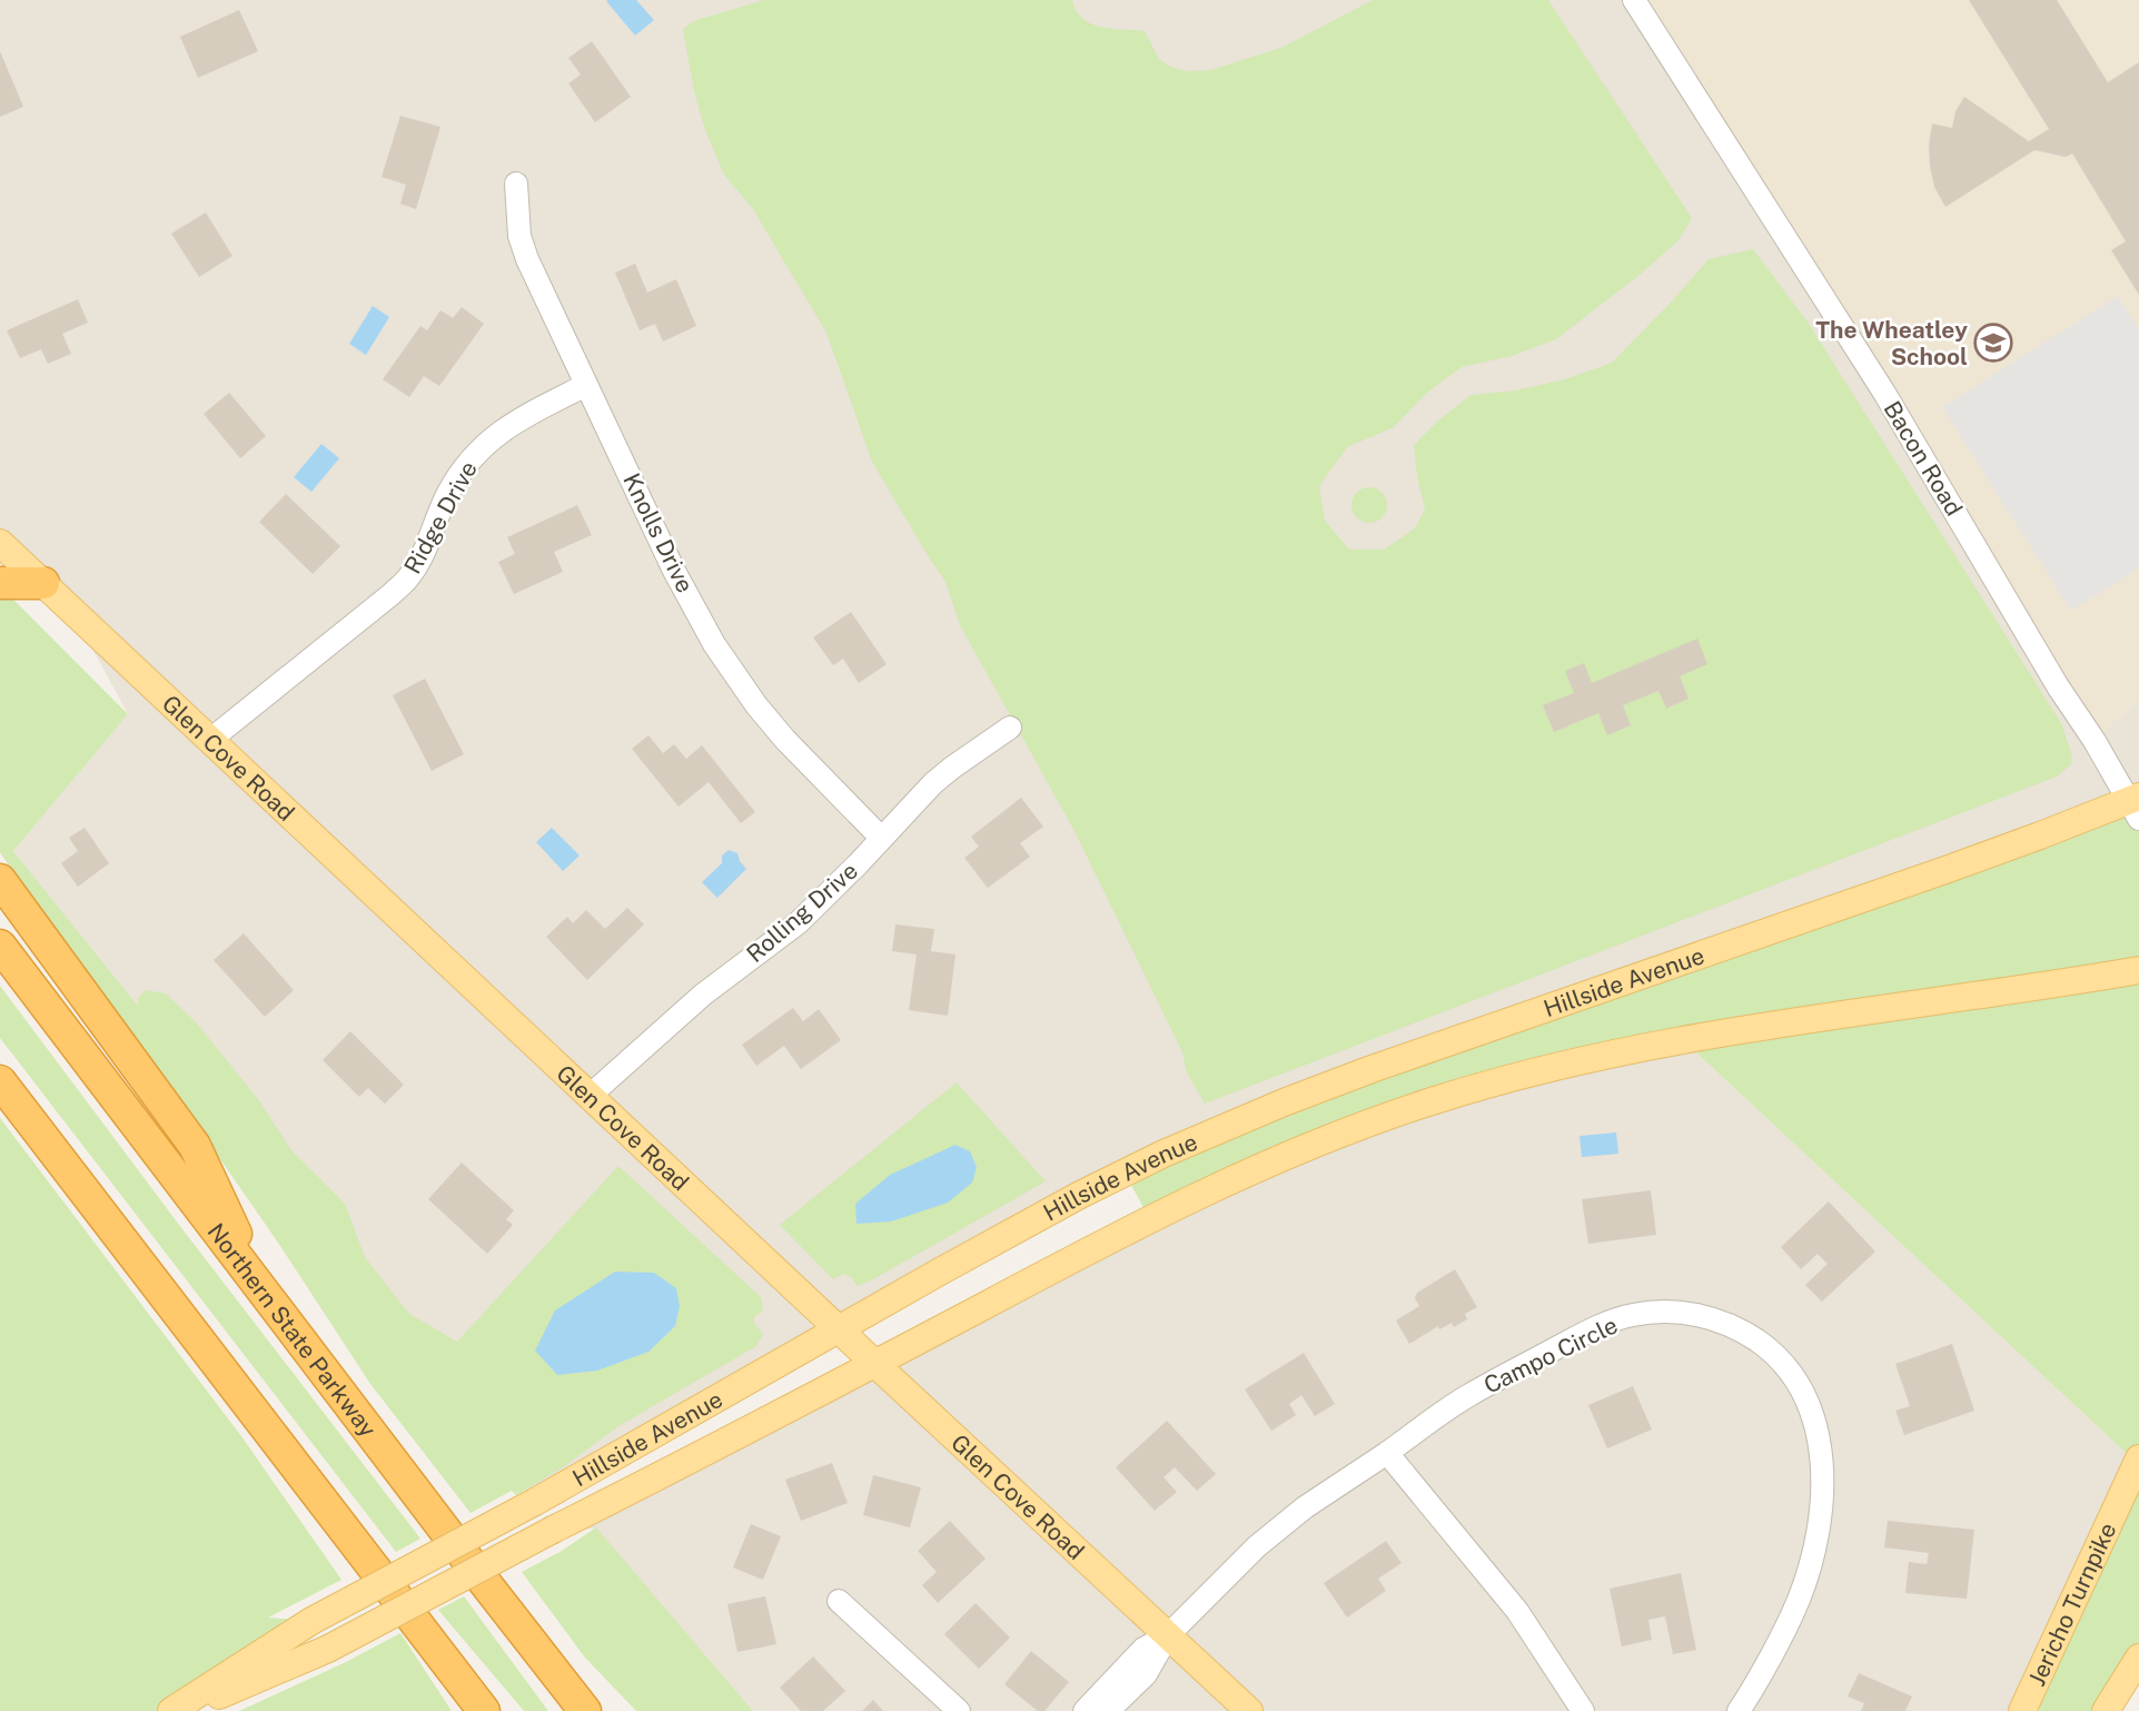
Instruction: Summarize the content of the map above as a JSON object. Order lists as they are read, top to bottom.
{
  "streets": {
    "highway": ["Northern State Parkway"],
    "main road": ["Glen Cove Road", "Hillside Avenue", "Jericho Turnpike"],
    "street": [
      "Bacon Road",
      "Ridge Drive",
      "Knolls Drive",
      "Rolling Drive",
      "Campo Circle"
    ]
  },
  "crossings": [
    ["Bacon Road", "Hillside Avenue"],
    ["Ridge Drive", "Knolls Drive"],
    ["Ridge Drive", "Glen Cove Road"],
    ["Knolls Drive", "Rolling Drive"],
    ["Glen Cove Road", "Rolling Drive"],
    ["Glen Cove Road", "Hillside Avenue"],
    ["Glen Cove Road", "Campo Circle"]
  ],
  "places": {
    "school or university": ["The Wheatley School"]
  }
}
